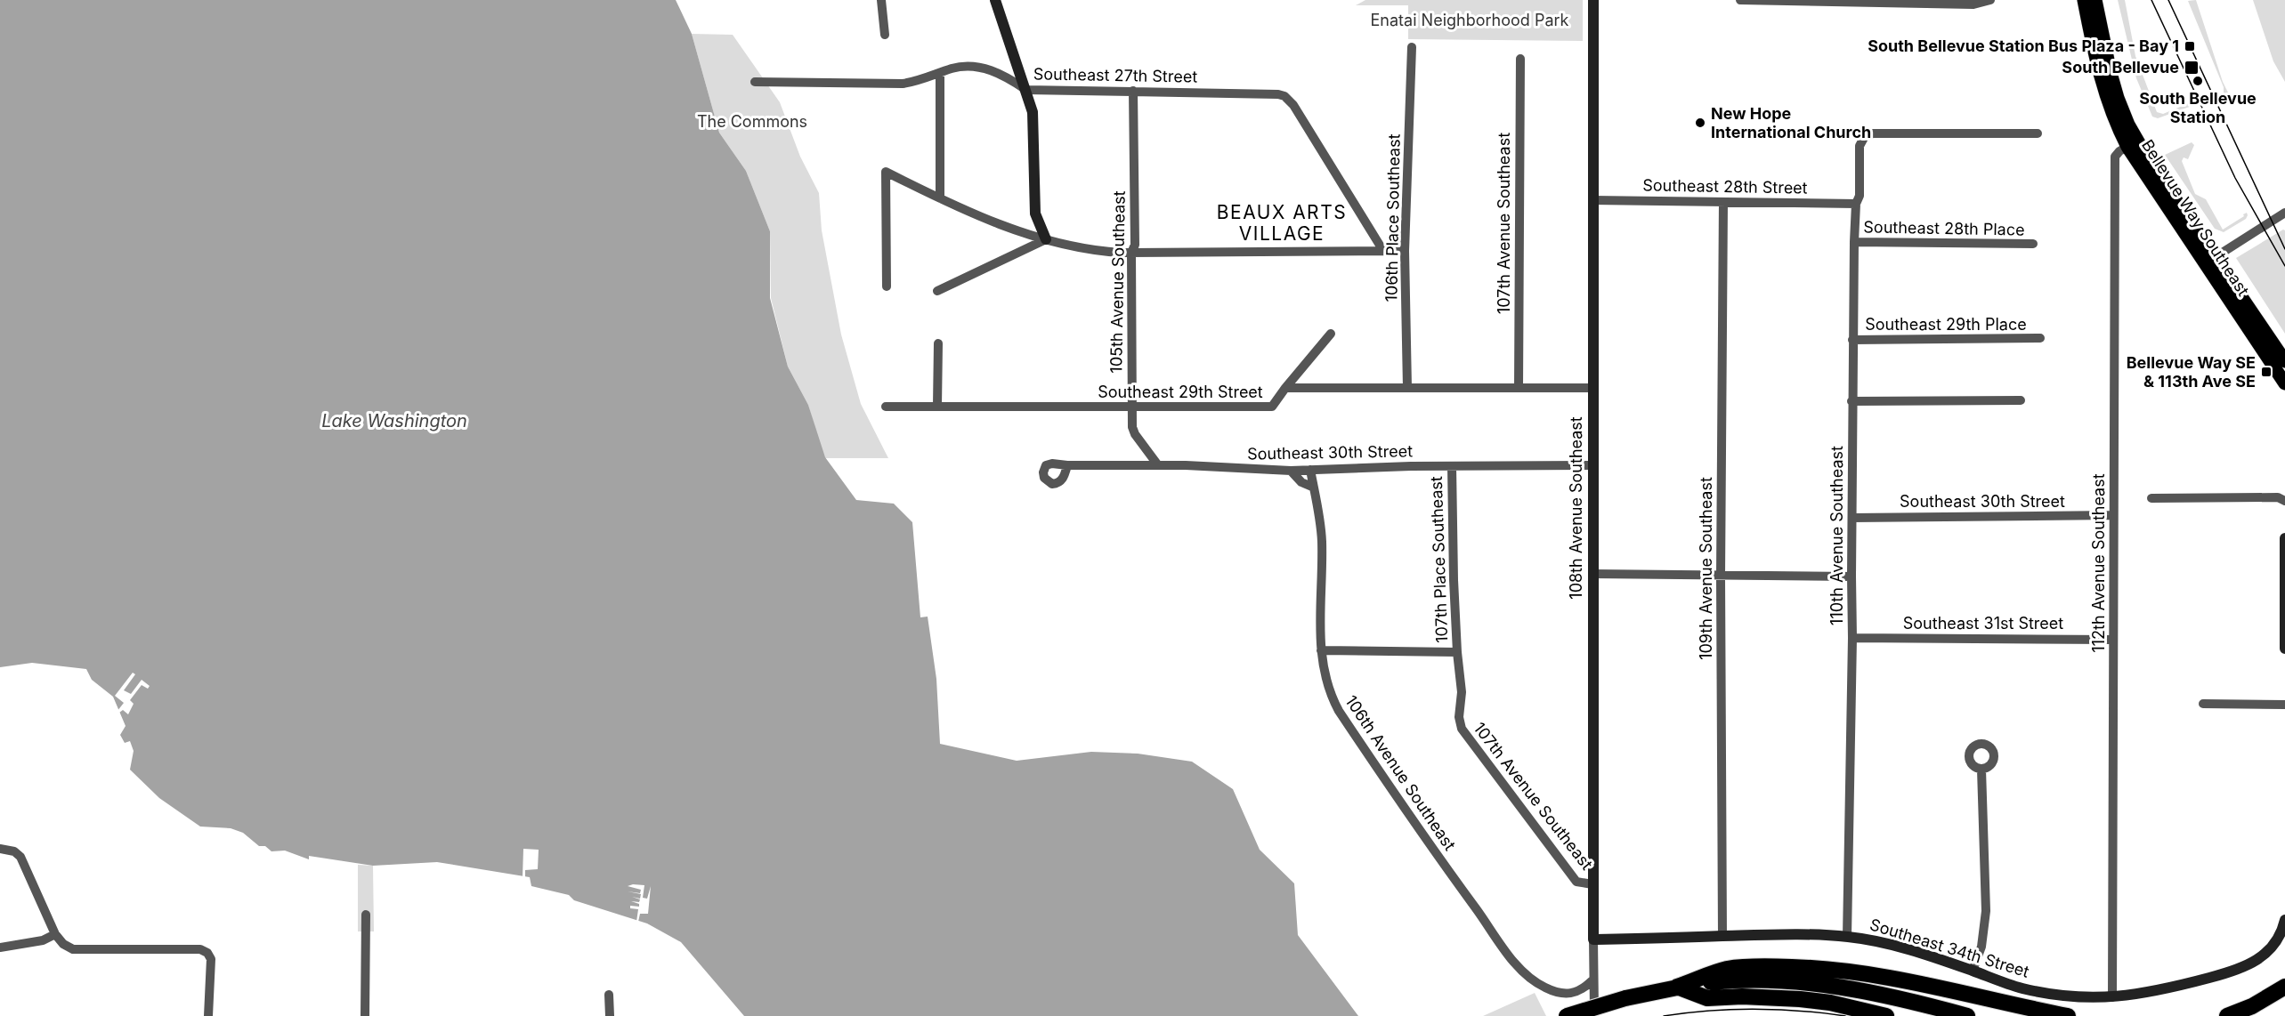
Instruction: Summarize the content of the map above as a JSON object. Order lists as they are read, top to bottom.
{
  "streets": {
    "main road": ["Bellevue Way Southeast"],
    "street": [
      "Southeast 27th Street",
      "Southeast 28th Street",
      "106th Place Southeast",
      "107th Avenue Southeast",
      "Southeast 28th Place",
      "105th Avenue Southeast",
      "Southeast 29th Place",
      "Southeast 29th Street",
      "Southeast 30th Street",
      "108th Avenue Southeast",
      "110th Avenue Southeast",
      "107th Place Southeast",
      "112th Avenue Southeast",
      "109th Avenue Southeast",
      "Southeast 31st Street",
      "106th Avenue Southeast",
      "Southeast 34th Street"
    ]
  },
  "crossings": [
    ["Southeast 27th Street", "105th Avenue Southeast"],
    ["Southeast 28th Street", "108th Avenue Southeast"],
    ["Southeast 28th Street", "110th Avenue Southeast"],
    ["Southeast 28th Street", "109th Avenue Southeast"],
    ["106th Place Southeast", "Southeast 29th Street"],
    ["Bellevue Way Southeast", "112th Avenue Southeast"],
    ["107th Avenue Southeast", "Southeast 29th Street"],
    ["107th Avenue Southeast", "108th Avenue Southeast"],
    ["107th Avenue Southeast", "107th Place Southeast"],
    ["Southeast 28th Place", "110th Avenue Southeast"],
    ["105th Avenue Southeast", "Southeast 29th Street"],
    ["105th Avenue Southeast", "Southeast 30th Street"],
    ["Southeast 29th Place", "110th Avenue Southeast"],
    ["Southeast 29th Street", "108th Avenue Southeast"],
    ["Southeast 30th Street", "108th Avenue Southeast"],
    ["Southeast 30th Street", "110th Avenue Southeast"],
    ["Southeast 30th Street", "107th Place Southeast"],
    ["Southeast 30th Street", "112th Avenue Southeast"],
    ["Southeast 30th Street", "106th Avenue Southeast"],
    ["108th Avenue Southeast", "106th Avenue Southeast"],
    ["108th Avenue Southeast", "Southeast 34th Street"],
    ["110th Avenue Southeast", "Southeast 31st Street"],
    ["110th Avenue Southeast", "Southeast 34th Street"],
    ["112th Avenue Southeast", "Southeast 31st Street"],
    ["112th Avenue Southeast", "Southeast 34th Street"],
    ["109th Avenue Southeast", "Southeast 34th Street"]
  ],
  "districts": ["BEAUX ARTS VILLAGE"],
  "water": ["Lake Washington"],
  "parks": ["Enatai Neighborhood Park", "The Commons"],
  "places": {
    "transit": ["South Bellevue Station Bus Plaza - Bay 1", "South Bellevue", "Bellevue Way SE & 113th Ave SE"],
    "other": ["South Bellevue Station", "New Hope International Church"]
  }
}
